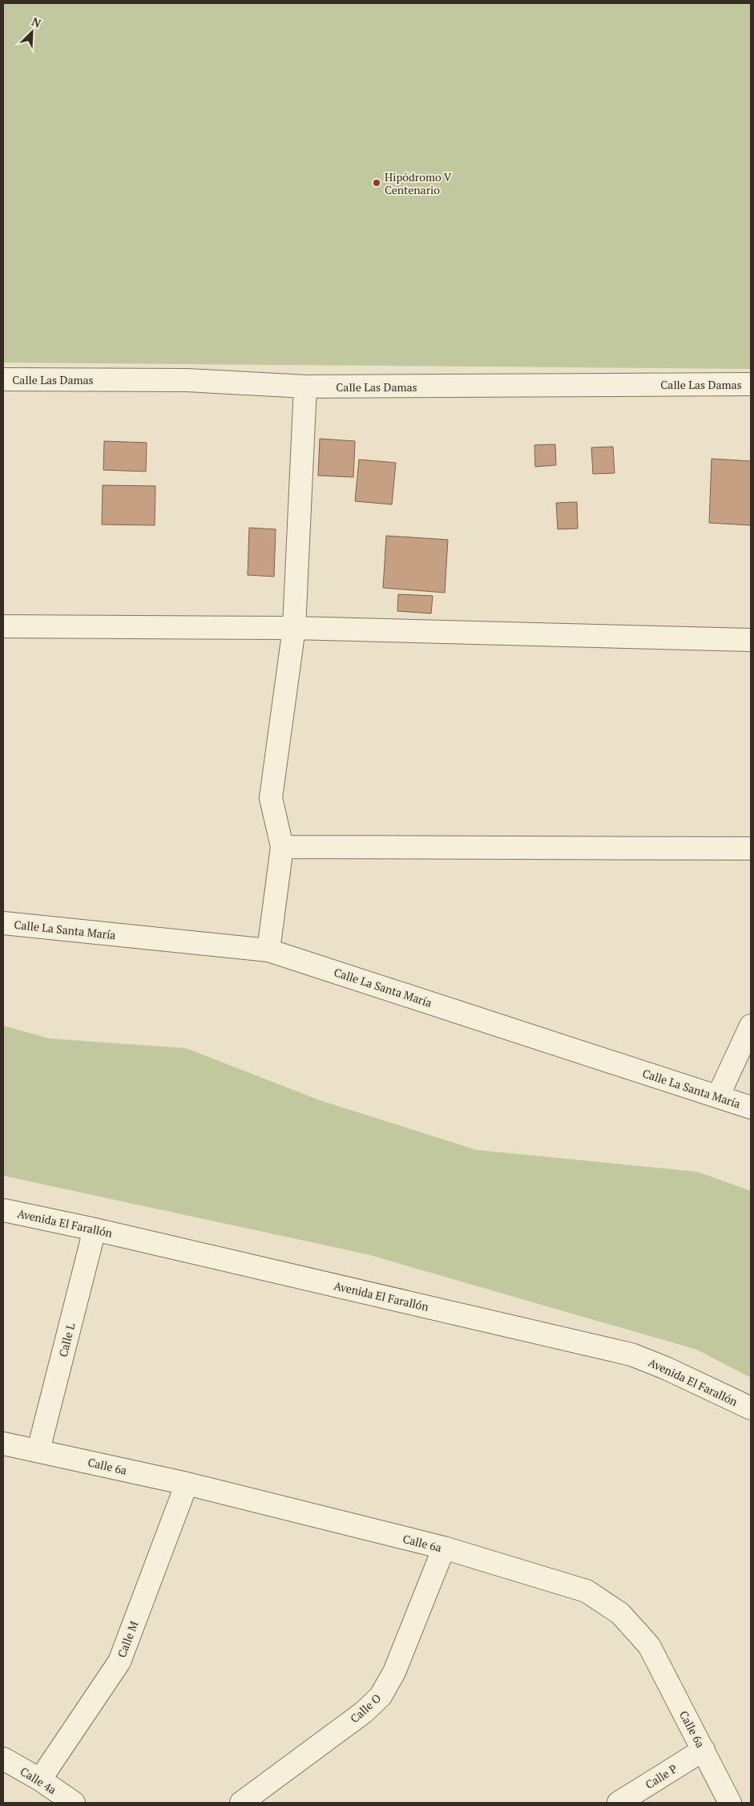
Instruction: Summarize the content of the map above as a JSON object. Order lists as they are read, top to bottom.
{
  "streets": {
    "street": [
      "Calle Las Damas",
      "Calle La Santa María",
      "Avenida El Farallón",
      "Calle L",
      "Calle 6a",
      "Calle M",
      "Calle O",
      "Calle P",
      "Calle 4a"
    ]
  },
  "crossings": [
    ["Avenida El Farallón", "Calle L"],
    ["Calle L", "Calle 6a"],
    ["Calle 6a", "Calle M"],
    ["Calle 6a", "Calle O"],
    ["Calle 6a", "Calle P"],
    ["Calle M", "Calle 4a"]
  ],
  "places": ["Hipódromo V Centenario"],
  "north": "top right"
}
